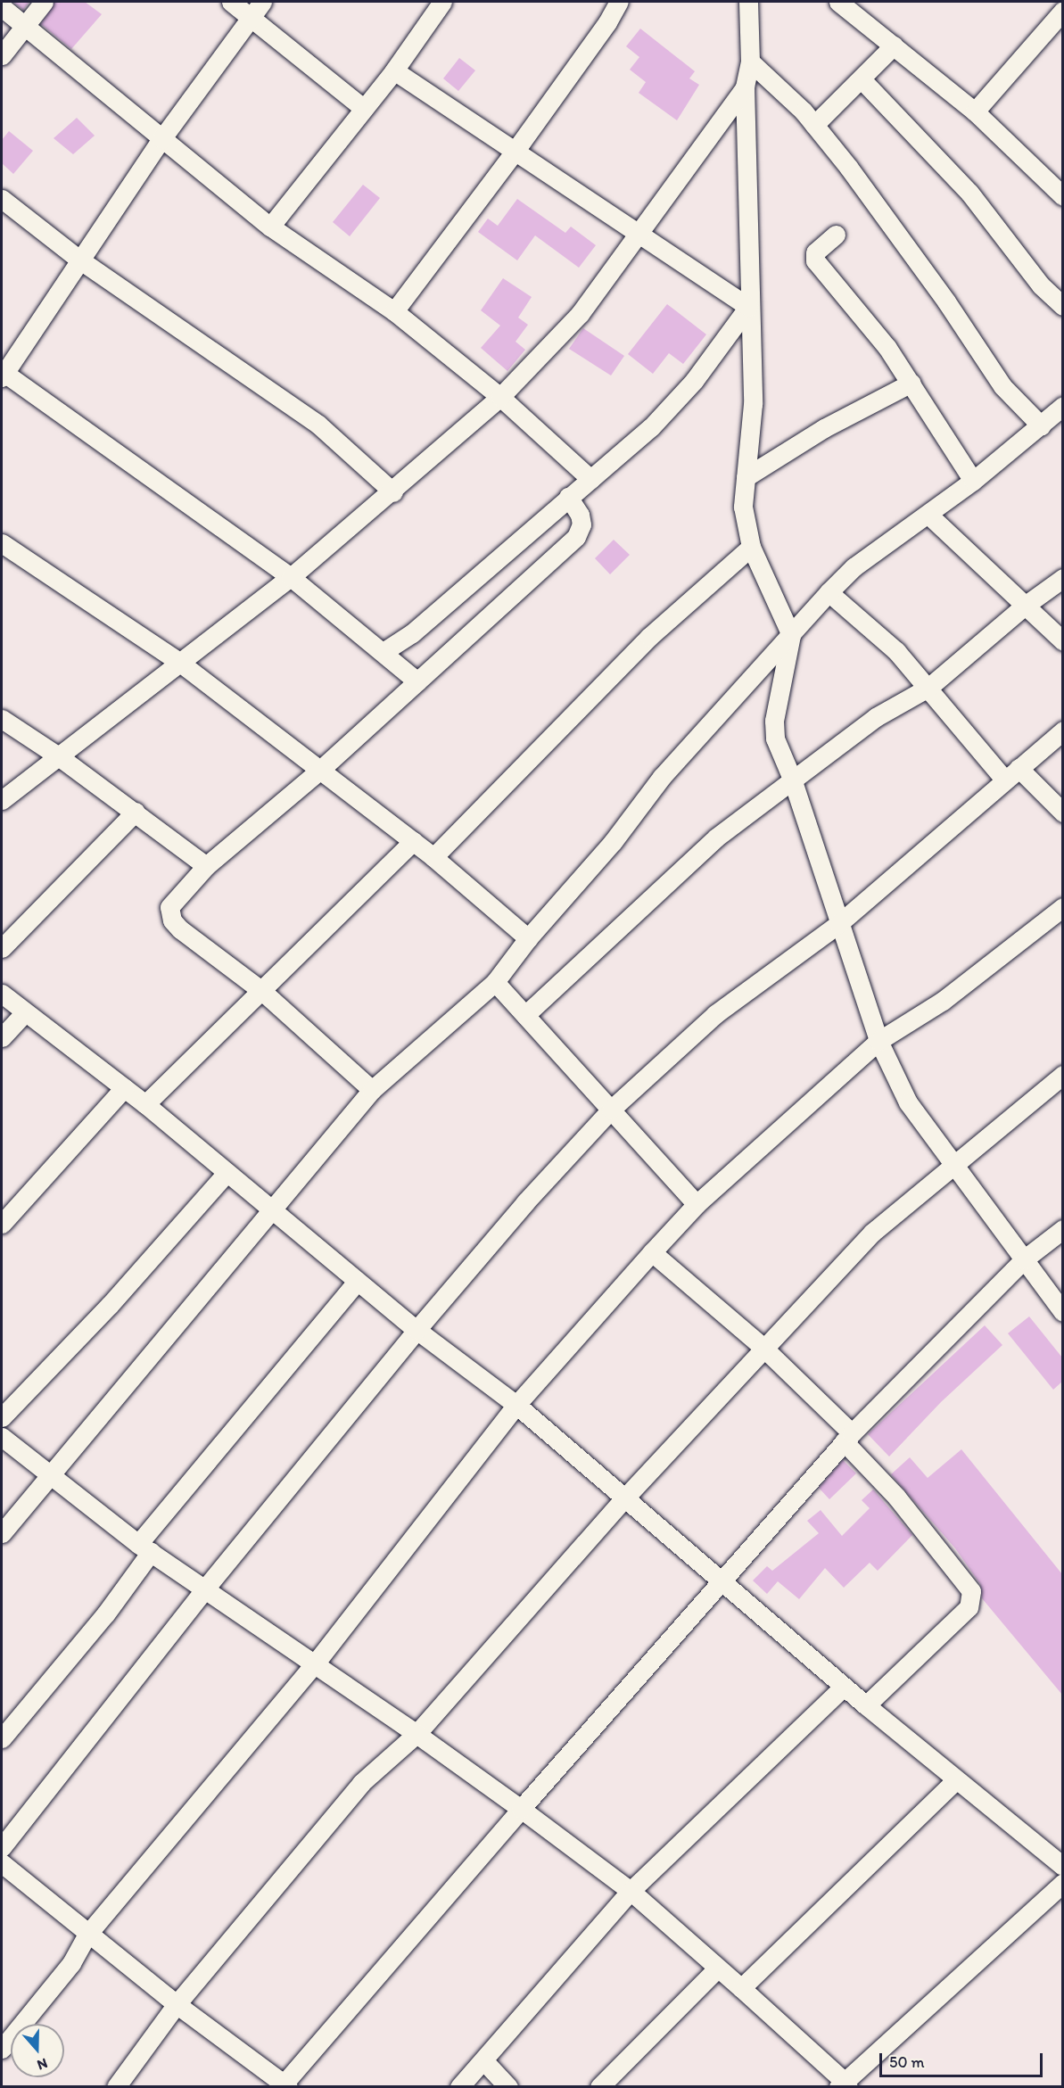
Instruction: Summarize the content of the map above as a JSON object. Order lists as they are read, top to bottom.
{
  "scale_bar": "50 m",
  "north": "bottom"
}
